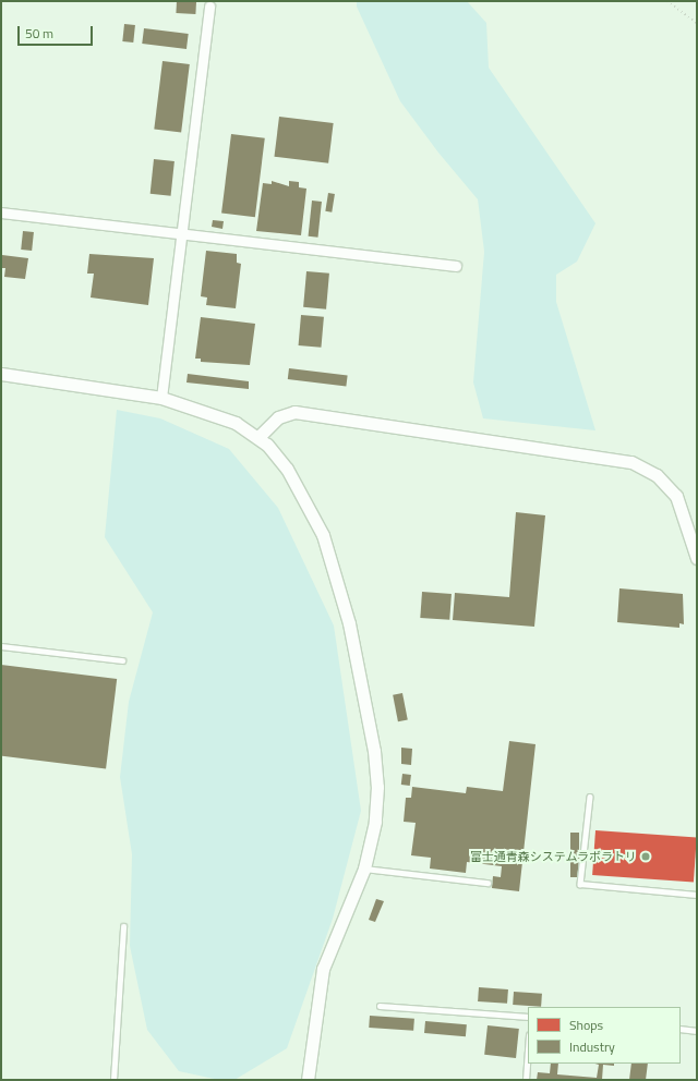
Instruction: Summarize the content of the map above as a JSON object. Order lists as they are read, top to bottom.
{
  "places": ["富士通青森システムラボラトリ"],
  "legend": ["Shops", "Industry"],
  "scale_bar": "50 m"
}
